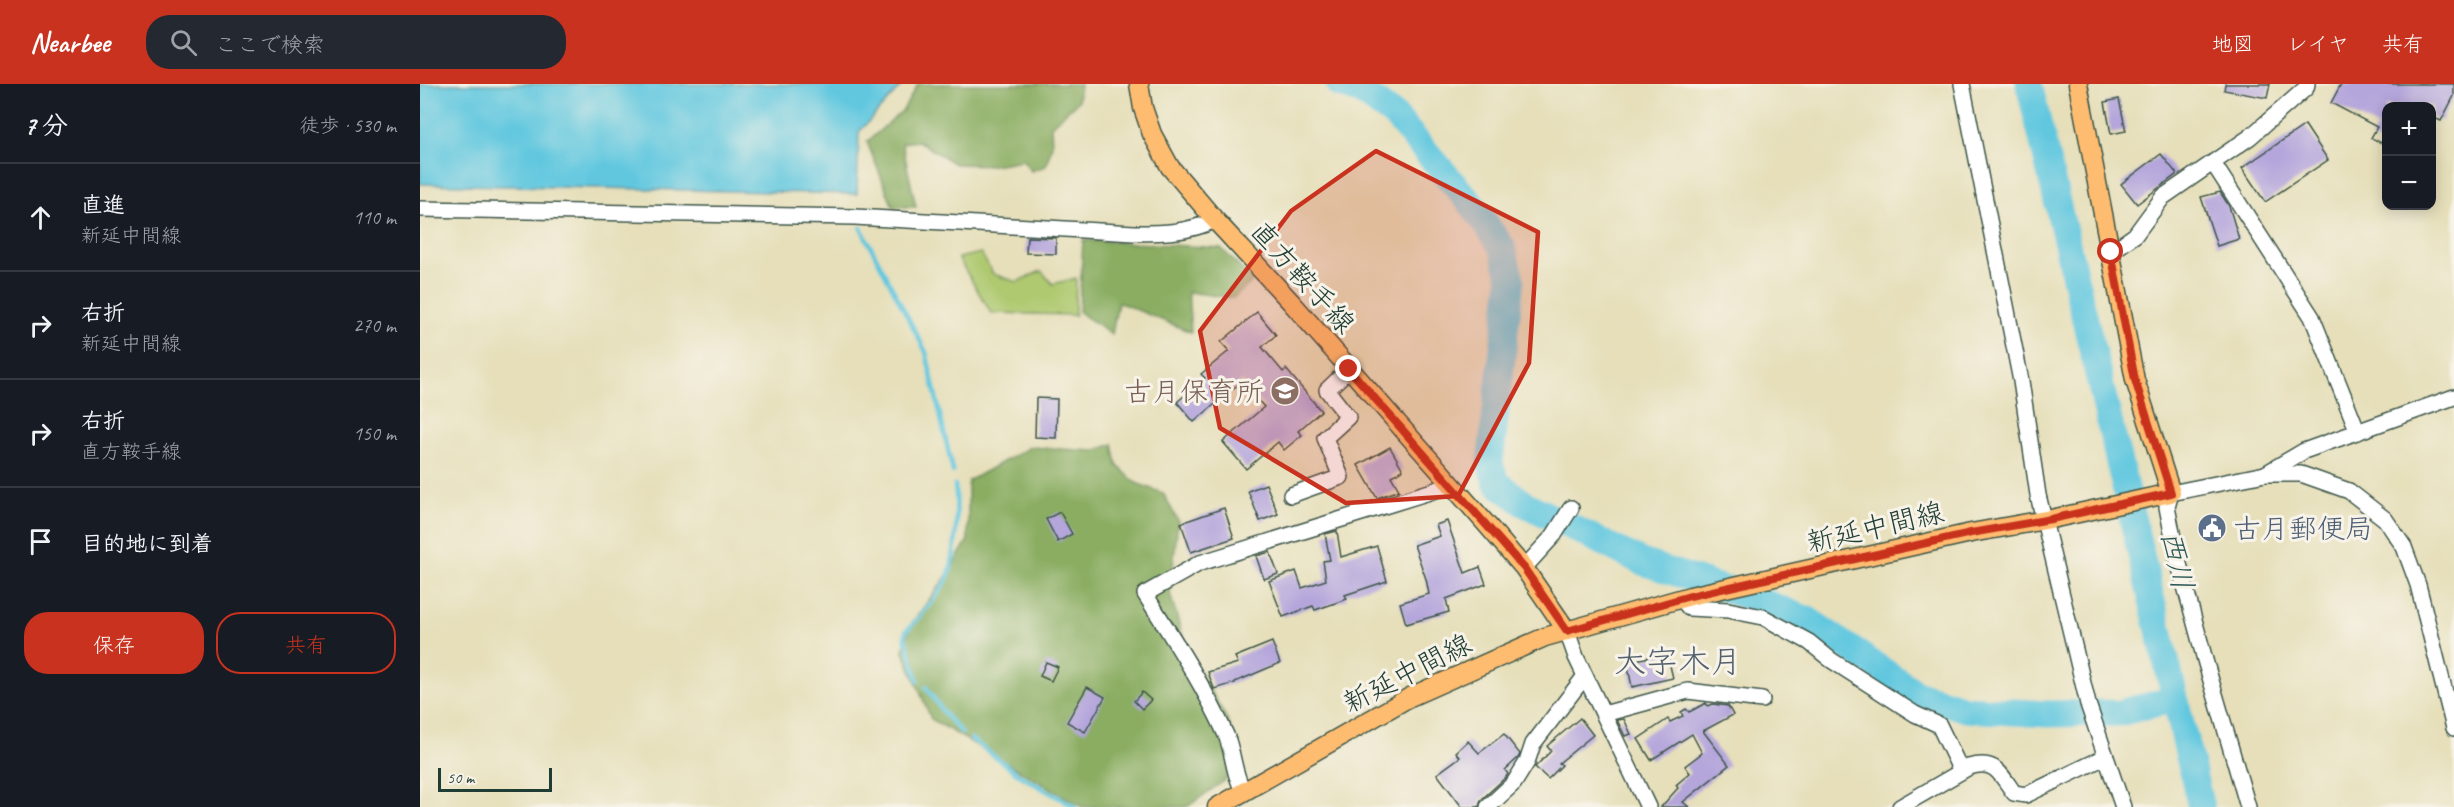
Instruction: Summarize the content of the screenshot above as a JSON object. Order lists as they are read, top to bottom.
{
  "streets": {
    "main road": ["直方鞍手線", "新延中間線"]
  },
  "crossings": [
    ["直方鞍手線", "新延中間線"]
  ],
  "districts": ["大字木月"],
  "water": ["西川"],
  "places": {
    "school or university": ["古月保育所"],
    "public building": ["古月郵便局"]
  },
  "scale_bar": "50 m",
  "page": {
    "header": "Nearbee",
    "search": "ここで検索",
    "nav": ["地図", "レイヤ", "共有"],
    "heading": ["7 分", "徒歩 · 530 m"],
    "map_buttons": ["+", "−"],
    "list": [
      ["直進", "新延中間線", "110 m"],
      ["右折", "新延中間線", "270 m"],
      ["右折", "直方鞍手線", "150 m"],
      "目的地に到着"
    ],
    "buttons": ["保存", "共有"],
    "scale": "50 m"
  }
}
